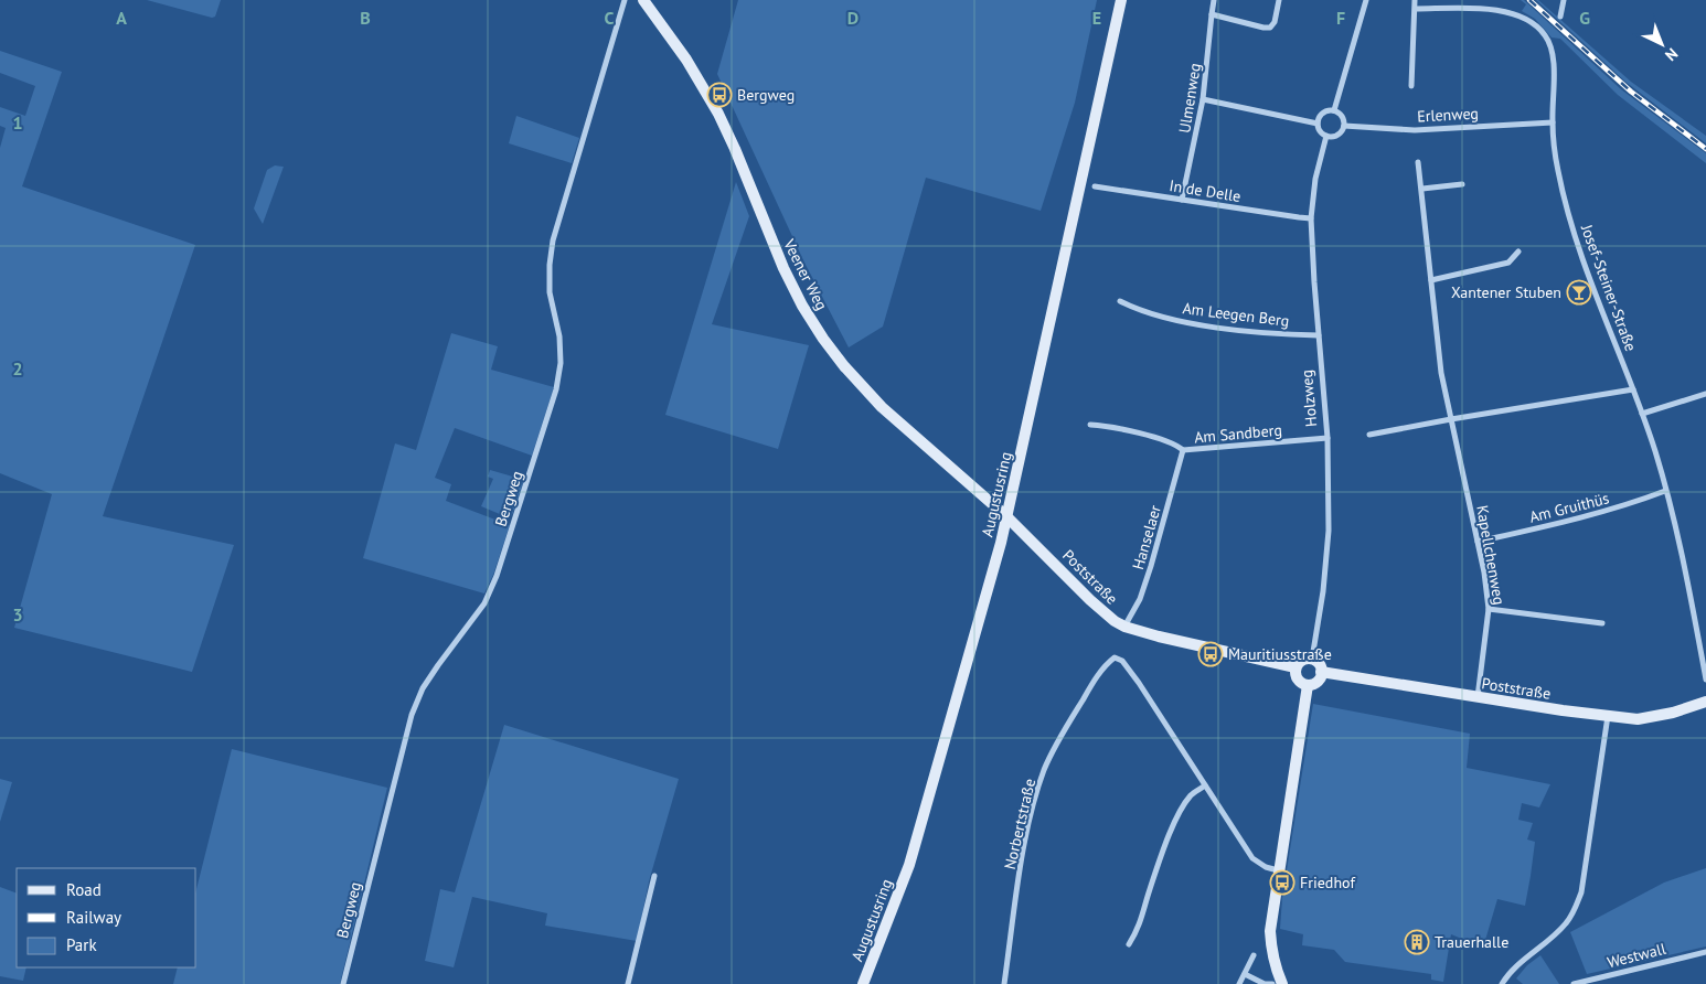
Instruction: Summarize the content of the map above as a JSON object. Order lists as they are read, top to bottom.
{
  "streets": {
    "main road": ["Veener Weg", "Augustusring", "Poststraße"],
    "street": [
      "Ulmenweg",
      "Erlenweg",
      "In de Delle",
      "Josef-Steiner-Straße",
      "Am Leegen Berg",
      "Holzweg",
      "Am Sandberg",
      "Bergweg",
      "Am Gruithüs",
      "Hanselaer",
      "Kapellchenweg",
      "Norbertstraße",
      "Westwall"
    ]
  },
  "crossings": [
    ["Ulmenweg", "In de Delle"],
    ["Erlenweg", "Josef-Steiner-Straße"],
    ["Erlenweg", "Holzweg"],
    ["In de Delle", "Holzweg"],
    ["Veener Weg", "Augustusring"],
    ["Veener Weg", "Poststraße"],
    ["Josef-Steiner-Straße", "Am Gruithüs"],
    ["Am Leegen Berg", "Holzweg"],
    ["Holzweg", "Am Sandberg"],
    ["Holzweg", "Poststraße"],
    ["Am Sandberg", "Hanselaer"],
    ["Augustusring", "Poststraße"],
    ["Am Gruithüs", "Kapellchenweg"],
    ["Hanselaer", "Poststraße"],
    ["Kapellchenweg", "Poststraße"]
  ],
  "places": {
    "bus stop": ["Bergweg", "Mauritiusstraße", "Friedhof"],
    "bar": ["Xantener Stuben"],
    "building": ["Trauerhalle"]
  },
  "legend": ["Road", "Railway", "Park"],
  "north": "bottom right",
  "grid": {
    "columns": [
      "A",
      "B",
      "C",
      "D",
      "E",
      "F",
      "G"
    ],
    "rows": ["1", "2", "3"]
  }
}
